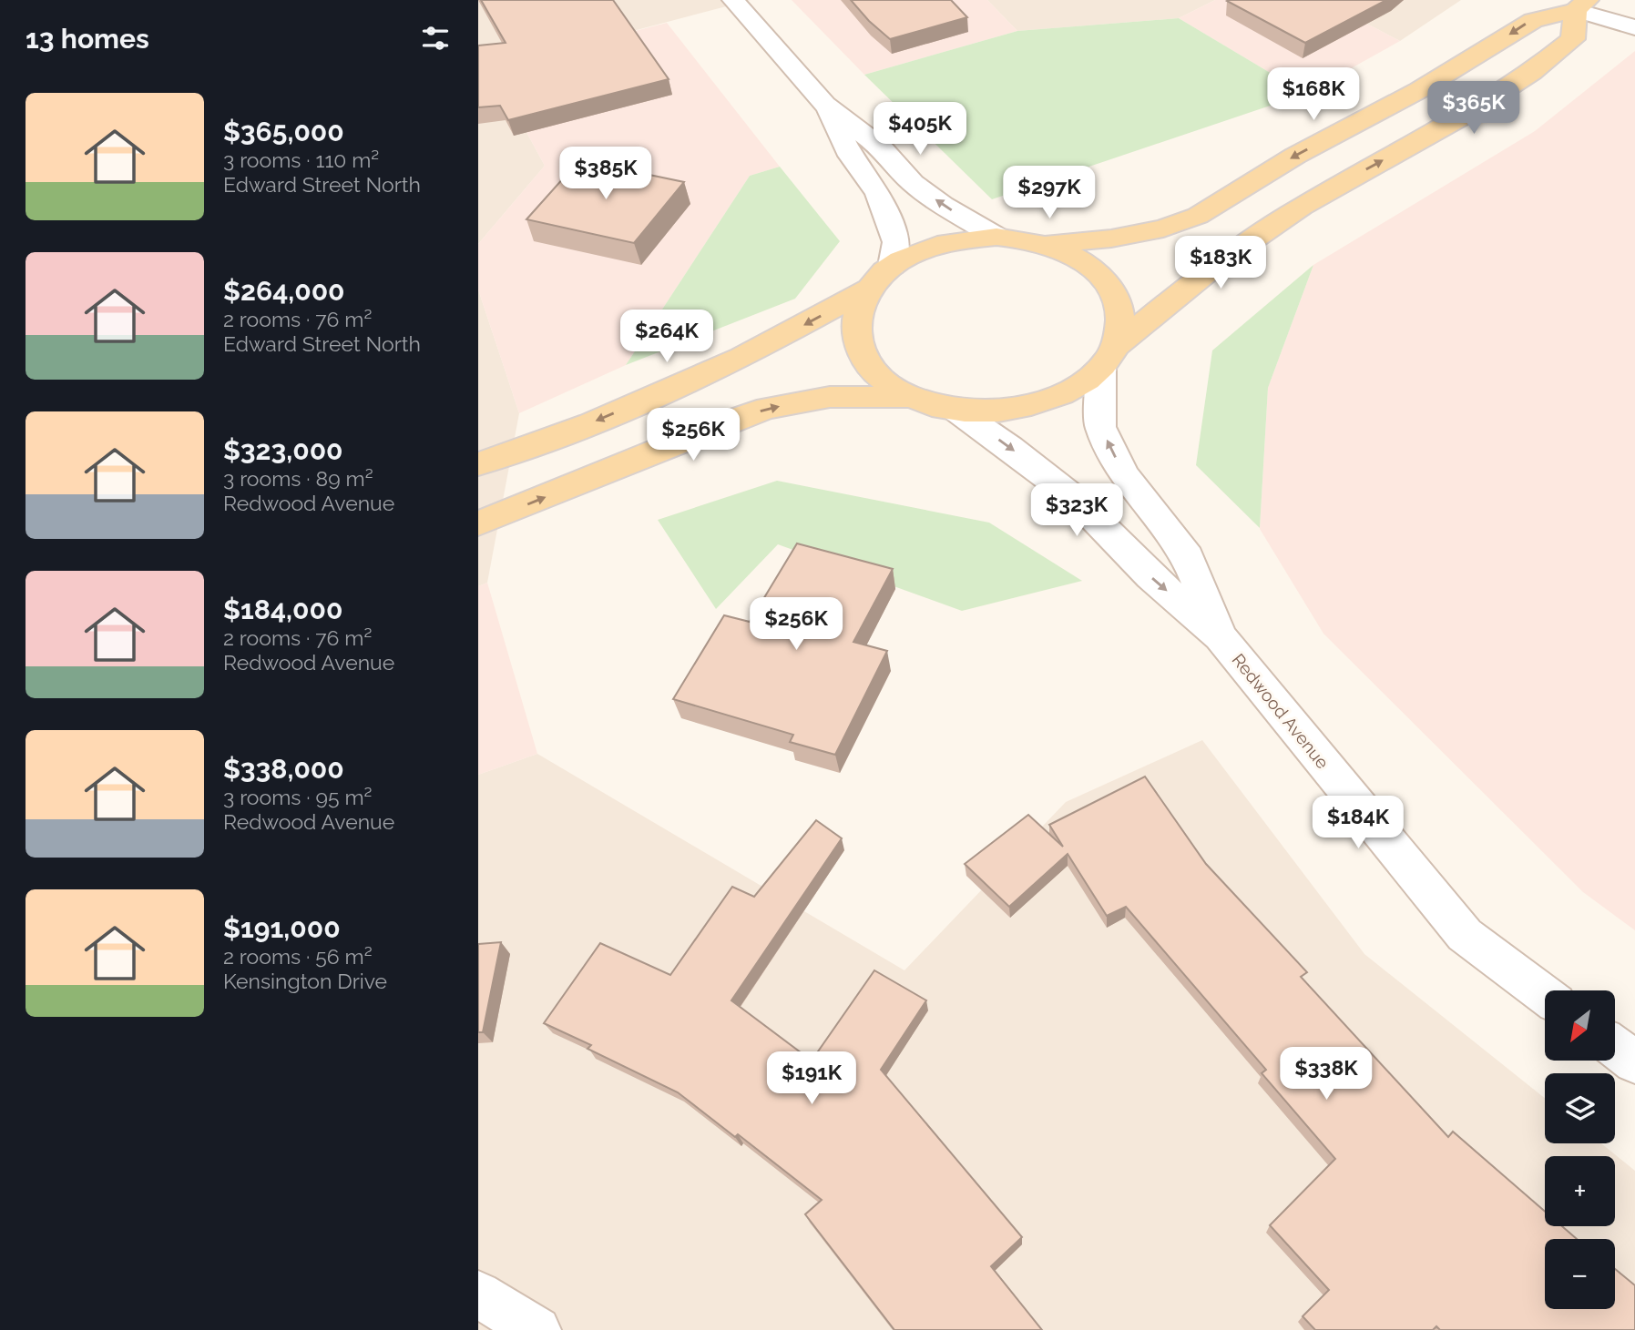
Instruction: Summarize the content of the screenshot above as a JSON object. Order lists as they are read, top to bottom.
{
  "streets": {
    "street": ["Redwood Avenue"]
  },
  "north": "bottom left",
  "page": {
    "heading": "13 homes",
    "price": [
      "$168K",
      "$365K",
      "$405K",
      "$385K",
      "$297K",
      "$183K",
      "$264K",
      "$256K",
      "$323K",
      "$256K",
      "$184K",
      "$338K",
      "$191K"
    ],
    "list": [
      {
        "name": "$365,000",
        "note": "3 rooms · 110 m² · Edward Street North"
      },
      {
        "name": "$264,000",
        "note": "2 rooms · 76 m² · Edward Street North"
      },
      {
        "name": "$323,000",
        "note": "3 rooms · 89 m² · Redwood Avenue"
      },
      {
        "name": "$184,000",
        "note": "2 rooms · 76 m² · Redwood Avenue"
      },
      {
        "name": "$338,000",
        "note": "3 rooms · 95 m² · Redwood Avenue"
      },
      {
        "name": "$191,000",
        "note": "2 rooms · 56 m² · Kensington Drive"
      }
    ],
    "map_buttons": ["+", "−"]
  }
}
